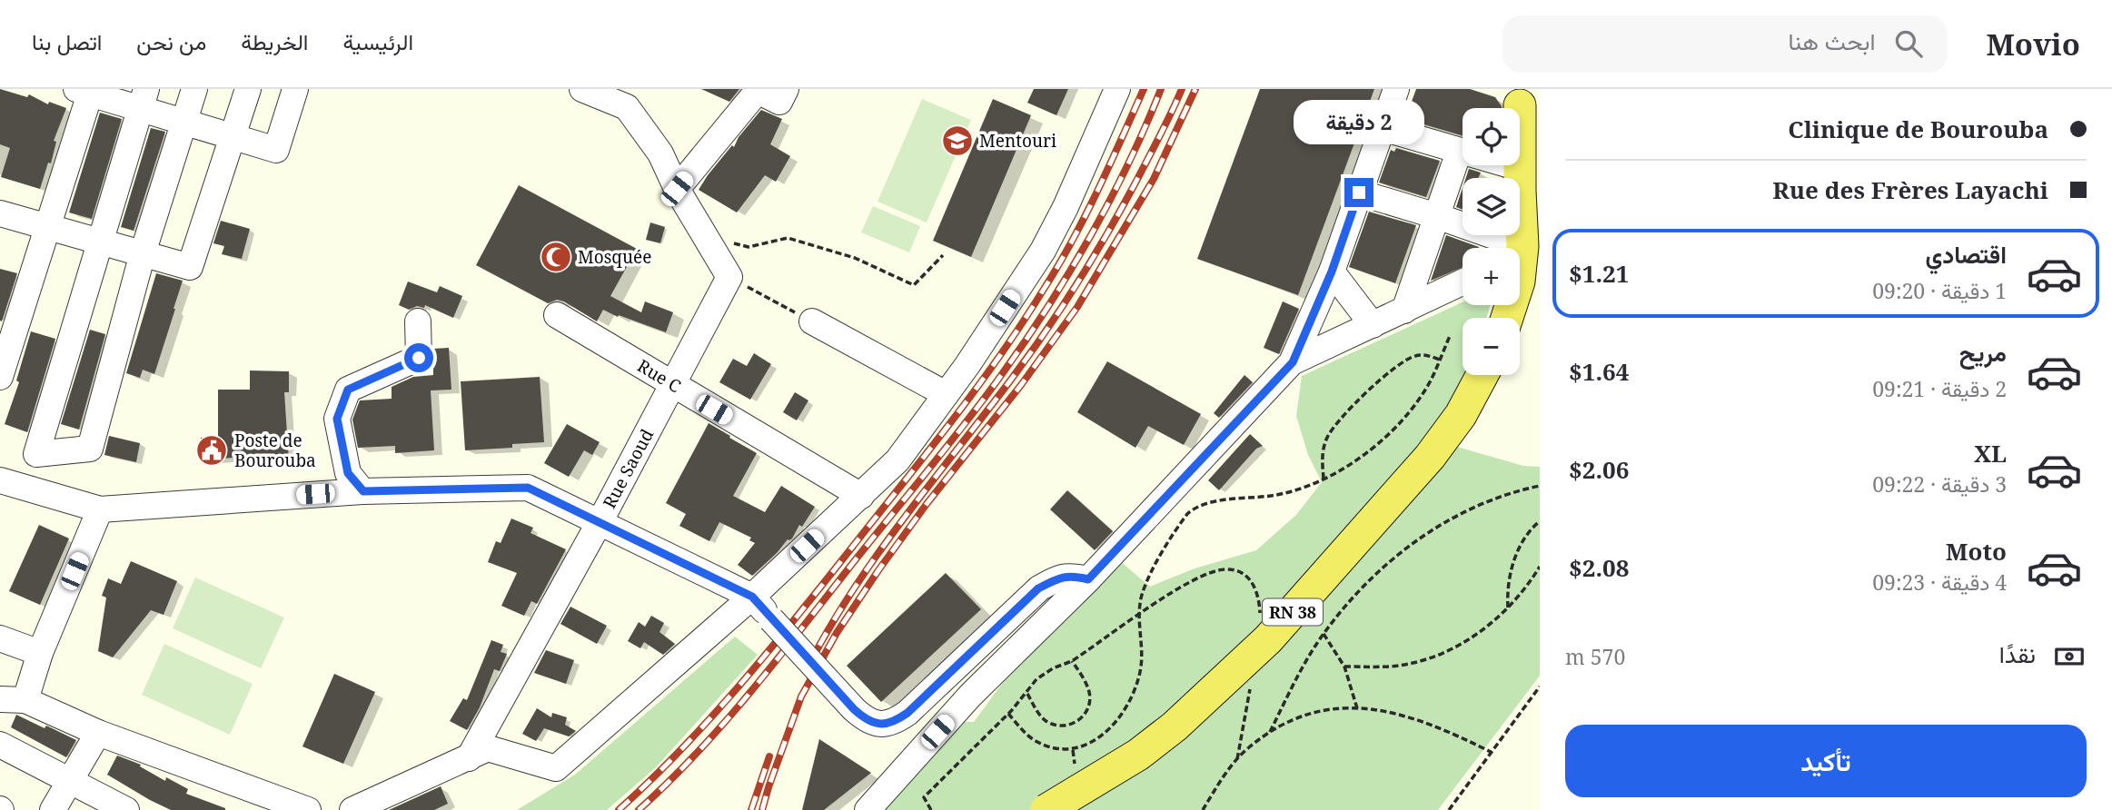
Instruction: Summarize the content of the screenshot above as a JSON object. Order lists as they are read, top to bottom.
{
  "streets": {
    "main road": ["RN 38"],
    "street": ["Rue C", "Rue Saoud"]
  },
  "crossings": [
    ["Rue C", "Rue Saoud"]
  ],
  "places": {
    "school or university": ["Mentouri"],
    "mosque": ["Mosquée"],
    "public building": ["Poste de Bourouba"]
  },
  "page": {
    "header": "Movio",
    "search": "ابحث هنا",
    "nav": [
      "الرئيسية",
      "الخريطة",
      "من نحن",
      "اتصل بنا"
    ],
    "banner": ["Clinique de Bourouba", "Rue des Frères Layachi"],
    "bubble": "2 دقيقة",
    "map_buttons": ["+", "−"],
    "list": [
      {
        "name": "اقتصادي",
        "note": "1 دقيقة · 09:20",
        "value": "$1.21"
      },
      {
        "name": "مريح",
        "note": "2 دقيقة · 09:21",
        "value": "$1.64"
      },
      {
        "name": "XL",
        "note": "3 دقيقة · 09:22",
        "value": "$2.06"
      },
      {
        "name": "Moto",
        "note": "4 دقيقة · 09:23",
        "value": "$2.08"
      }
    ],
    "pay": ["نقدًا", "570 m"],
    "buttons": "تأكيد"
  }
}
